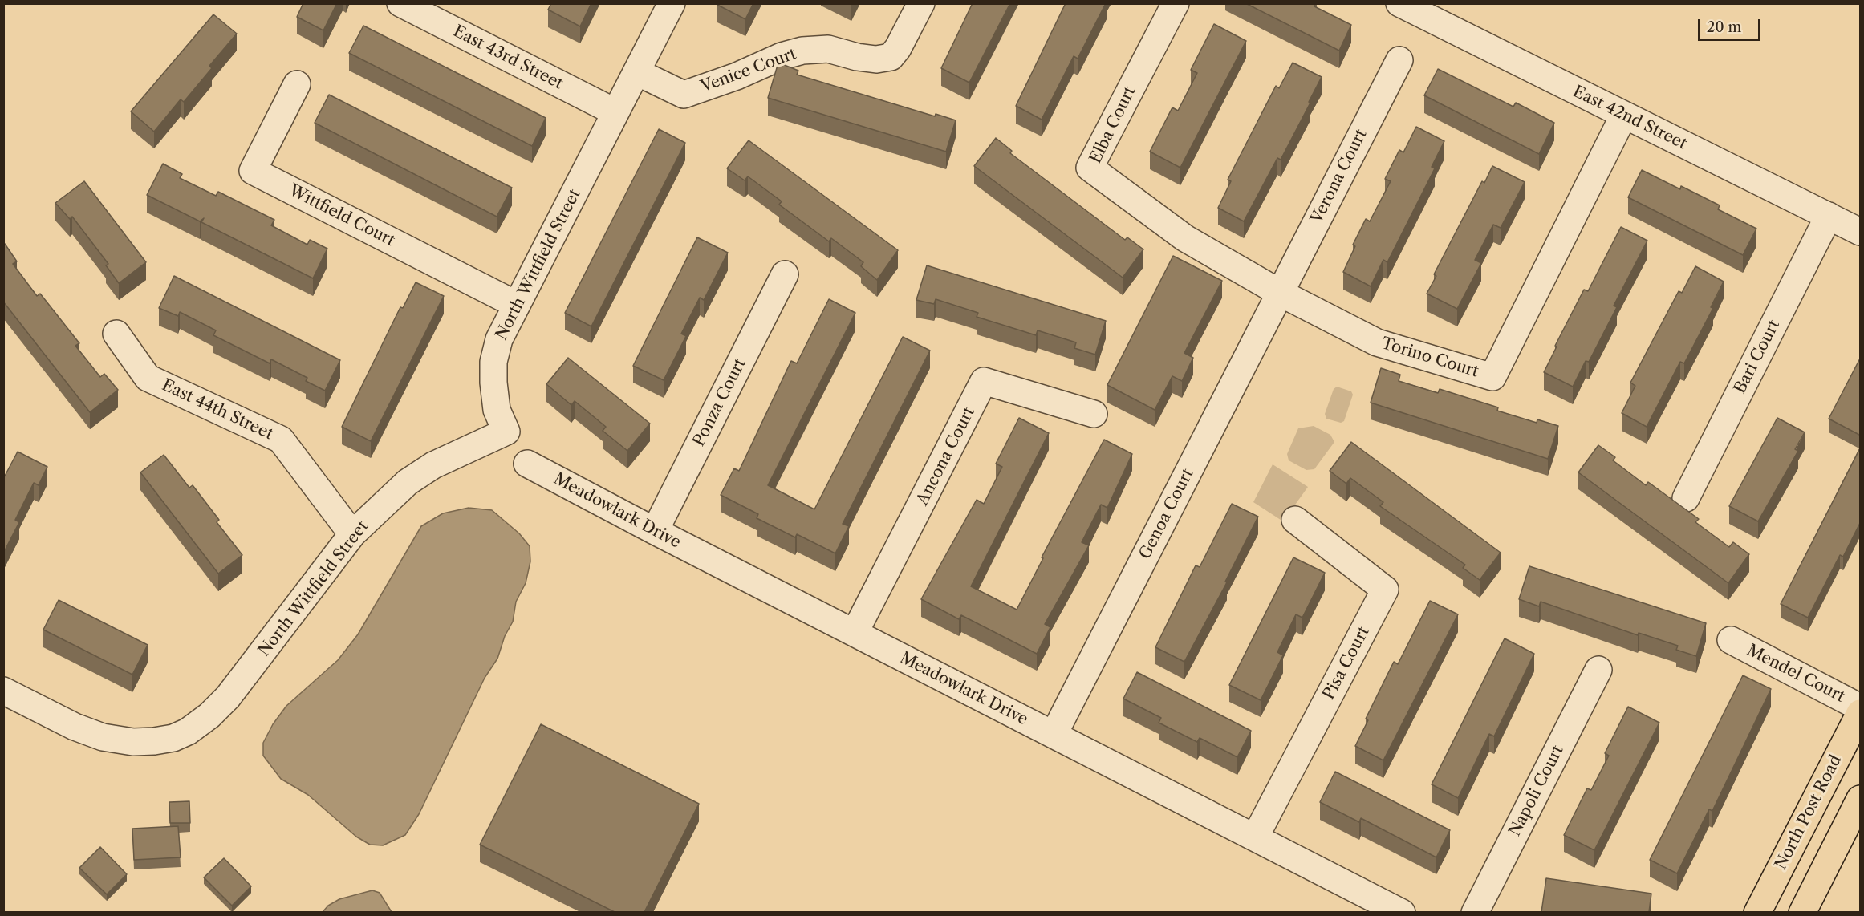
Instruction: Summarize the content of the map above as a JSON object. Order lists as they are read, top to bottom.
{
  "streets": {
    "main road": ["North Post Road"],
    "street": [
      "East 43rd Street",
      "Venice Court",
      "East 42nd Street",
      "Elba Court",
      "Verona Court",
      "Wittfield Court",
      "North Wittfield Street",
      "Bari Court",
      "Torino Court",
      "Ponza Court",
      "East 44th Street",
      "Ancona Court",
      "Meadowlark Drive",
      "Genoa Court",
      "Pisa Court",
      "Mendel Court",
      "Napoli Court"
    ]
  },
  "crossings": [
    ["East 43rd Street", "North Wittfield Street"],
    ["Venice Court", "North Wittfield Street"],
    ["East 42nd Street", "Bari Court"],
    ["East 42nd Street", "Torino Court"],
    ["Elba Court", "Torino Court"],
    ["Verona Court", "Torino Court"],
    ["Verona Court", "Genoa Court"],
    ["Wittfield Court", "North Wittfield Street"],
    ["North Wittfield Street", "East 44th Street"],
    ["Torino Court", "Genoa Court"],
    ["Ponza Court", "Meadowlark Drive"],
    ["Ancona Court", "Meadowlark Drive"],
    ["Meadowlark Drive", "Genoa Court"],
    ["Meadowlark Drive", "Pisa Court"]
  ],
  "scale_bar": "20 m"
}
